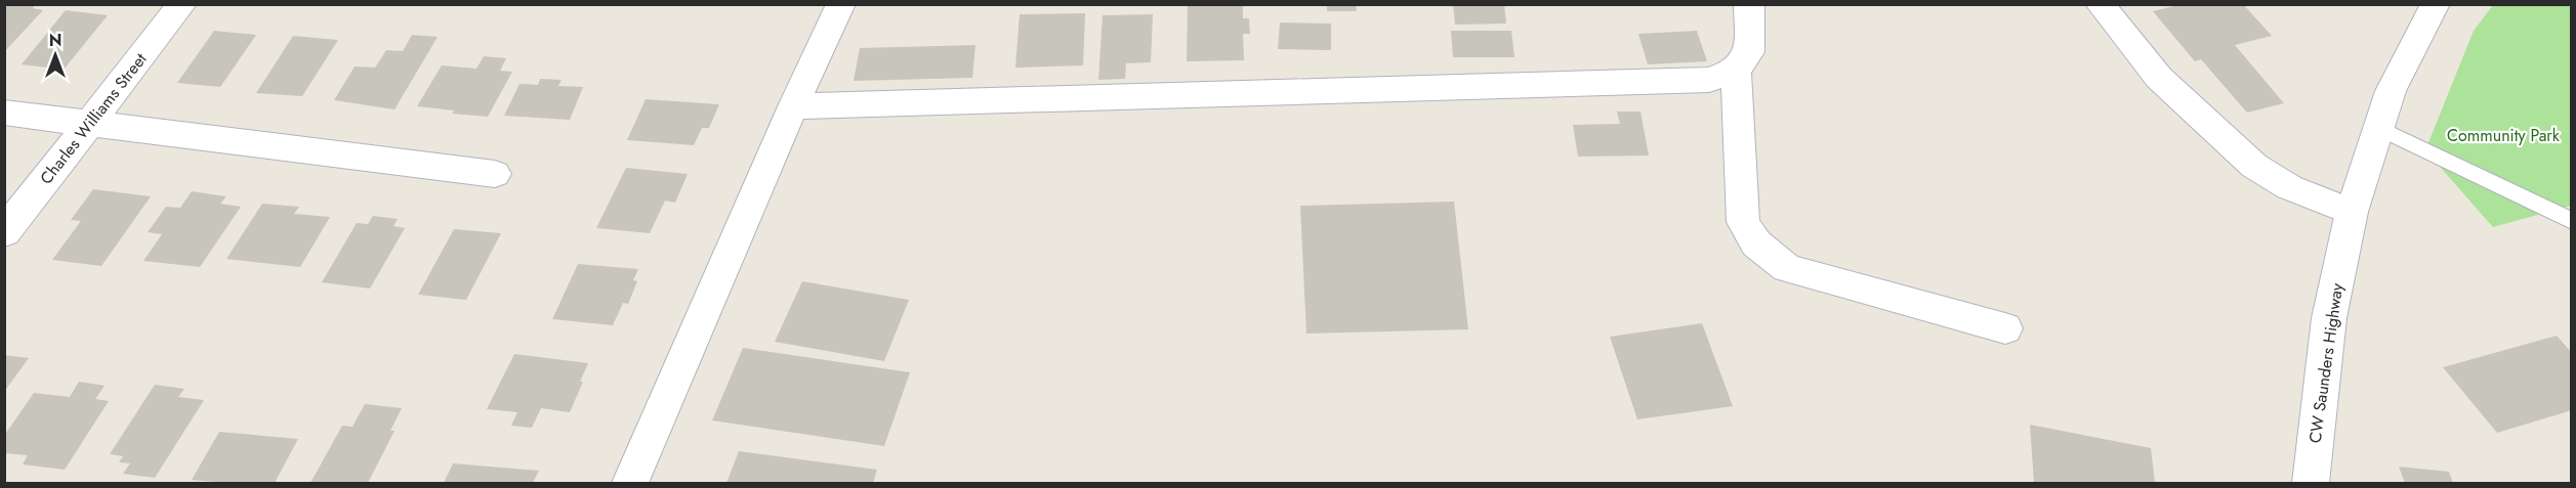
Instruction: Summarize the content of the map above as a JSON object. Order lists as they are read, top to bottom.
{
  "streets": {
    "street": ["Charles Williams Street", "CW Saunders Highway"]
  },
  "parks": ["Community Park"],
  "north": "top"
}
